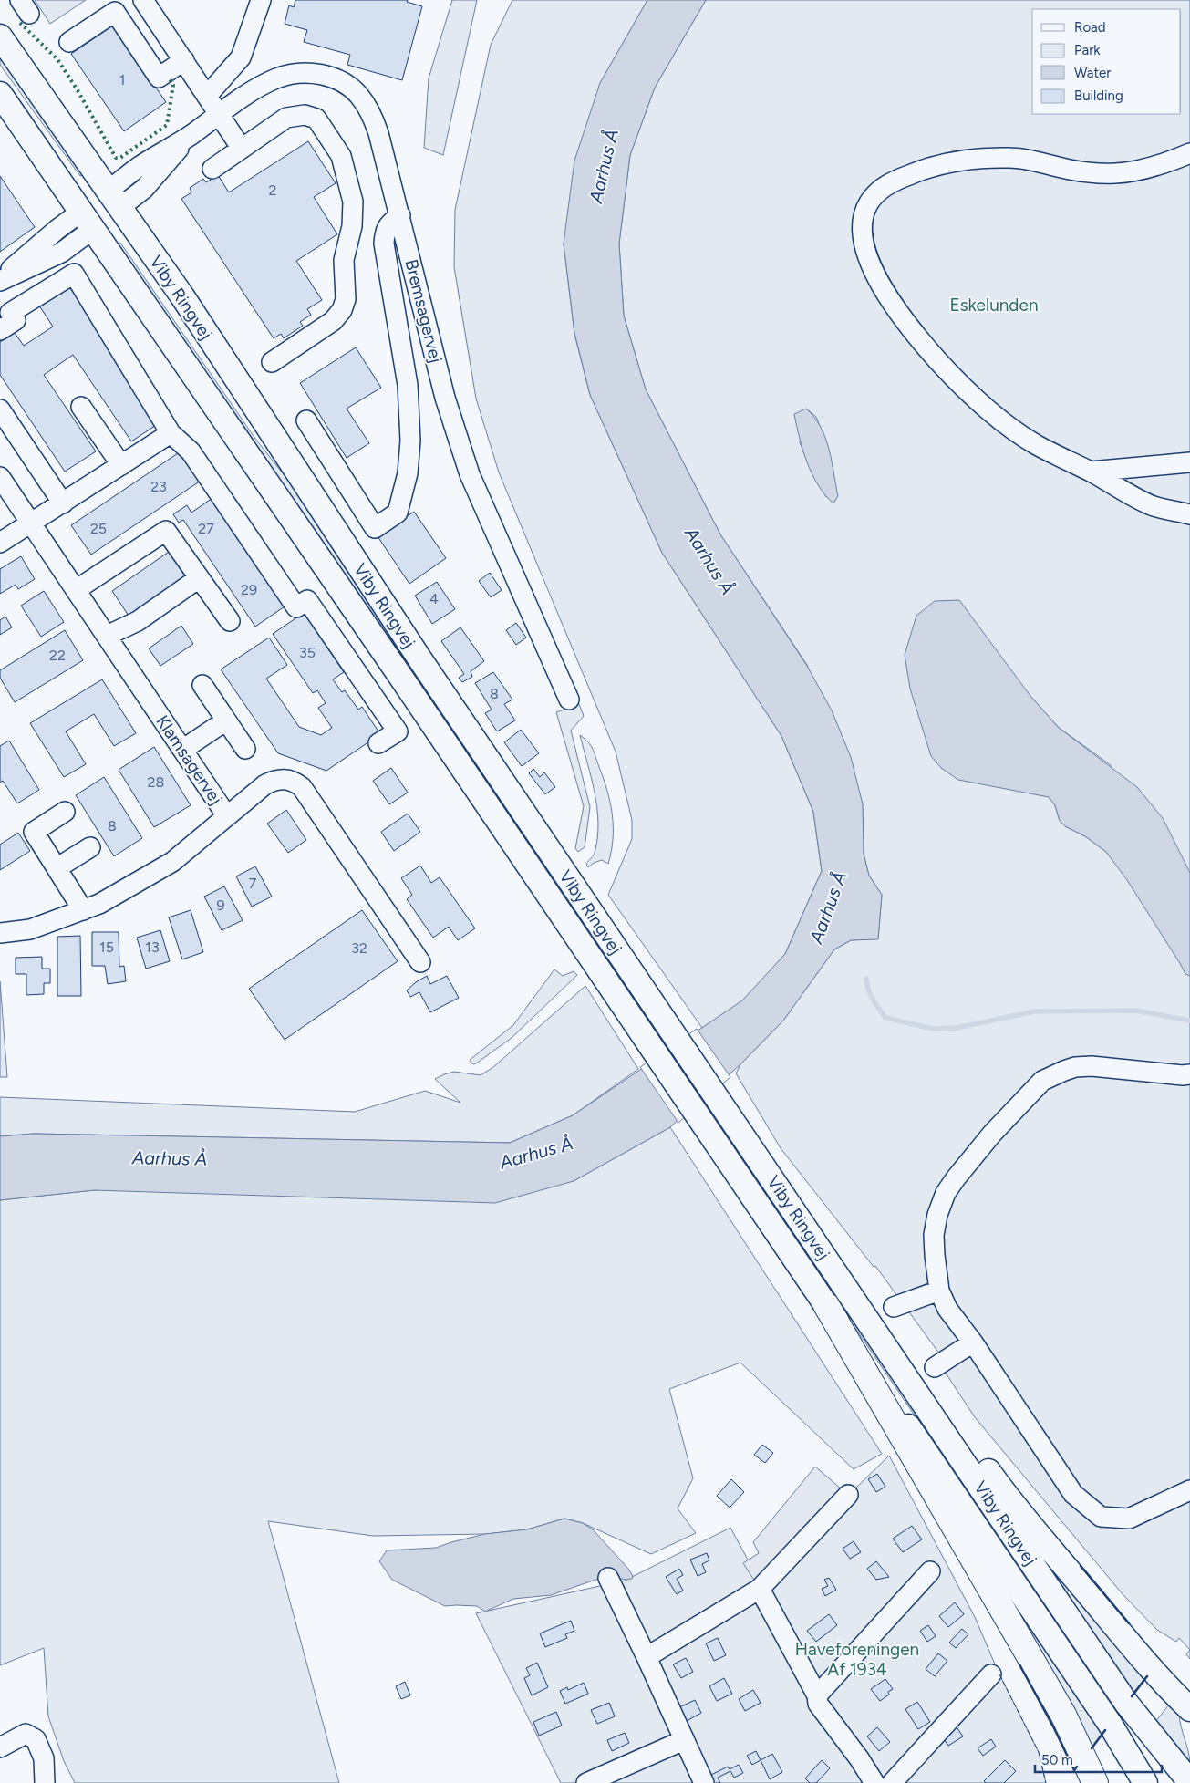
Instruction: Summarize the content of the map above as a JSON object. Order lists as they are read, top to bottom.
{
  "streets": {
    "main road": ["Viby Ringvej"],
    "street": ["Bremsagervej", "Klamsagervej"]
  },
  "crossings": [
    ["Viby Ringvej", "Bremsagervej"]
  ],
  "water": ["Aarhus Å"],
  "parks": ["Eskelunden", "Haveforeningen Af 1934"],
  "house_numbers": [
    "1",
    "2",
    "23",
    "25",
    "27",
    "29",
    "4",
    "35",
    "22",
    "8",
    "28",
    "8",
    "7",
    "9",
    "15",
    "13",
    "32"
  ],
  "legend": [
    "Road",
    "Park",
    "Water",
    "Building"
  ],
  "scale_bar": "50 m"
}
